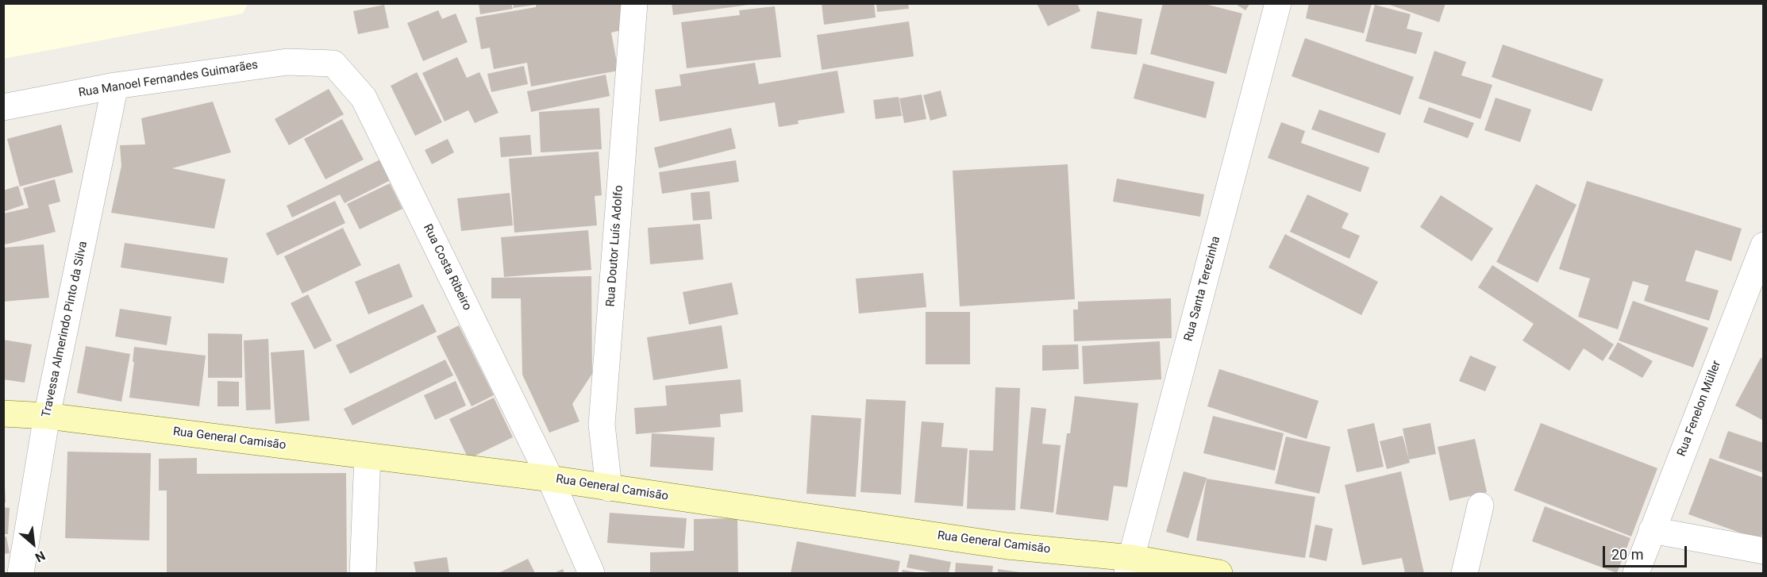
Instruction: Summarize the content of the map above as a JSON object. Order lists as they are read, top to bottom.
{
  "streets": {
    "street": [
      "Rua Manoel Fernandes Guimarães",
      "Rua Doutor Luís Adolfo",
      "Rua Costa Ribeiro",
      "Rua Santa Terezinha",
      "Travessa Almerindo Pinto da Silva",
      "Rua Fenelon Müller",
      "Rua General Camisão"
    ]
  },
  "crossings": [
    ["Rua Manoel Fernandes Guimarães", "Rua Costa Ribeiro"],
    ["Rua Manoel Fernandes Guimarães", "Travessa Almerindo Pinto da Silva"],
    ["Rua Doutor Luís Adolfo", "Rua General Camisão"],
    ["Rua Costa Ribeiro", "Rua General Camisão"],
    ["Rua Santa Terezinha", "Rua General Camisão"],
    ["Travessa Almerindo Pinto da Silva", "Rua General Camisão"]
  ],
  "scale_bar": "20 m",
  "north": "bottom right"
}
